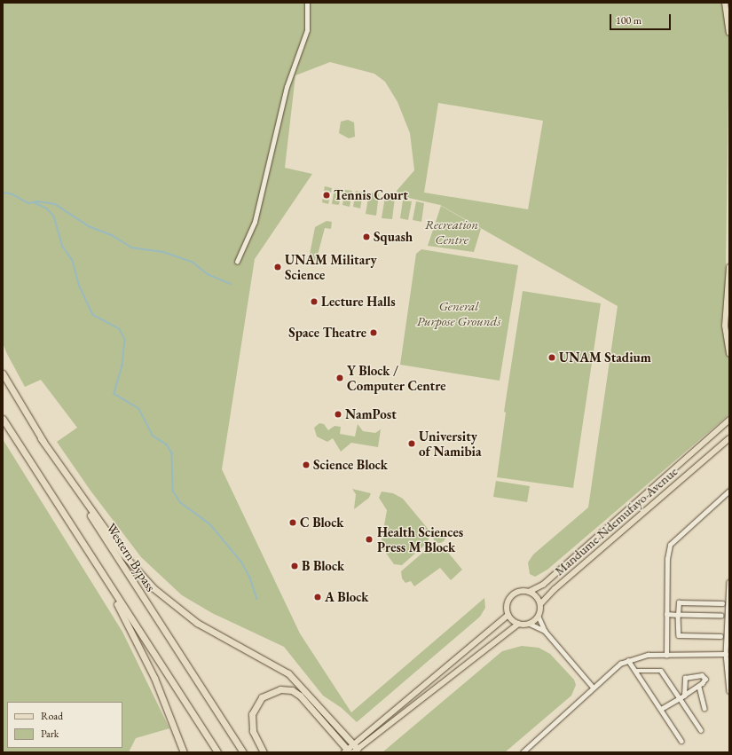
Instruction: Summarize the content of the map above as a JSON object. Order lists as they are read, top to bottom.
{
  "streets": {
    "highway": ["Western Bypass"],
    "main road": ["Mandume Ndemufayo Avenue"]
  },
  "parks": ["Recreation Centre", "General Purpose Grounds"],
  "places": [
    "Tennis Court",
    "Squash",
    "UNAM Military Science",
    "Lecture Halls",
    "Space Theatre",
    "UNAM Stadium",
    "Y Block / Computer Centre",
    "NamPost",
    "University of Namibia",
    "Science Block",
    "C Block",
    "Health Sciences Press M Block",
    "B Block",
    "A Block"
  ],
  "legend": ["Road", "Park"],
  "scale_bar": "100 m"
}
